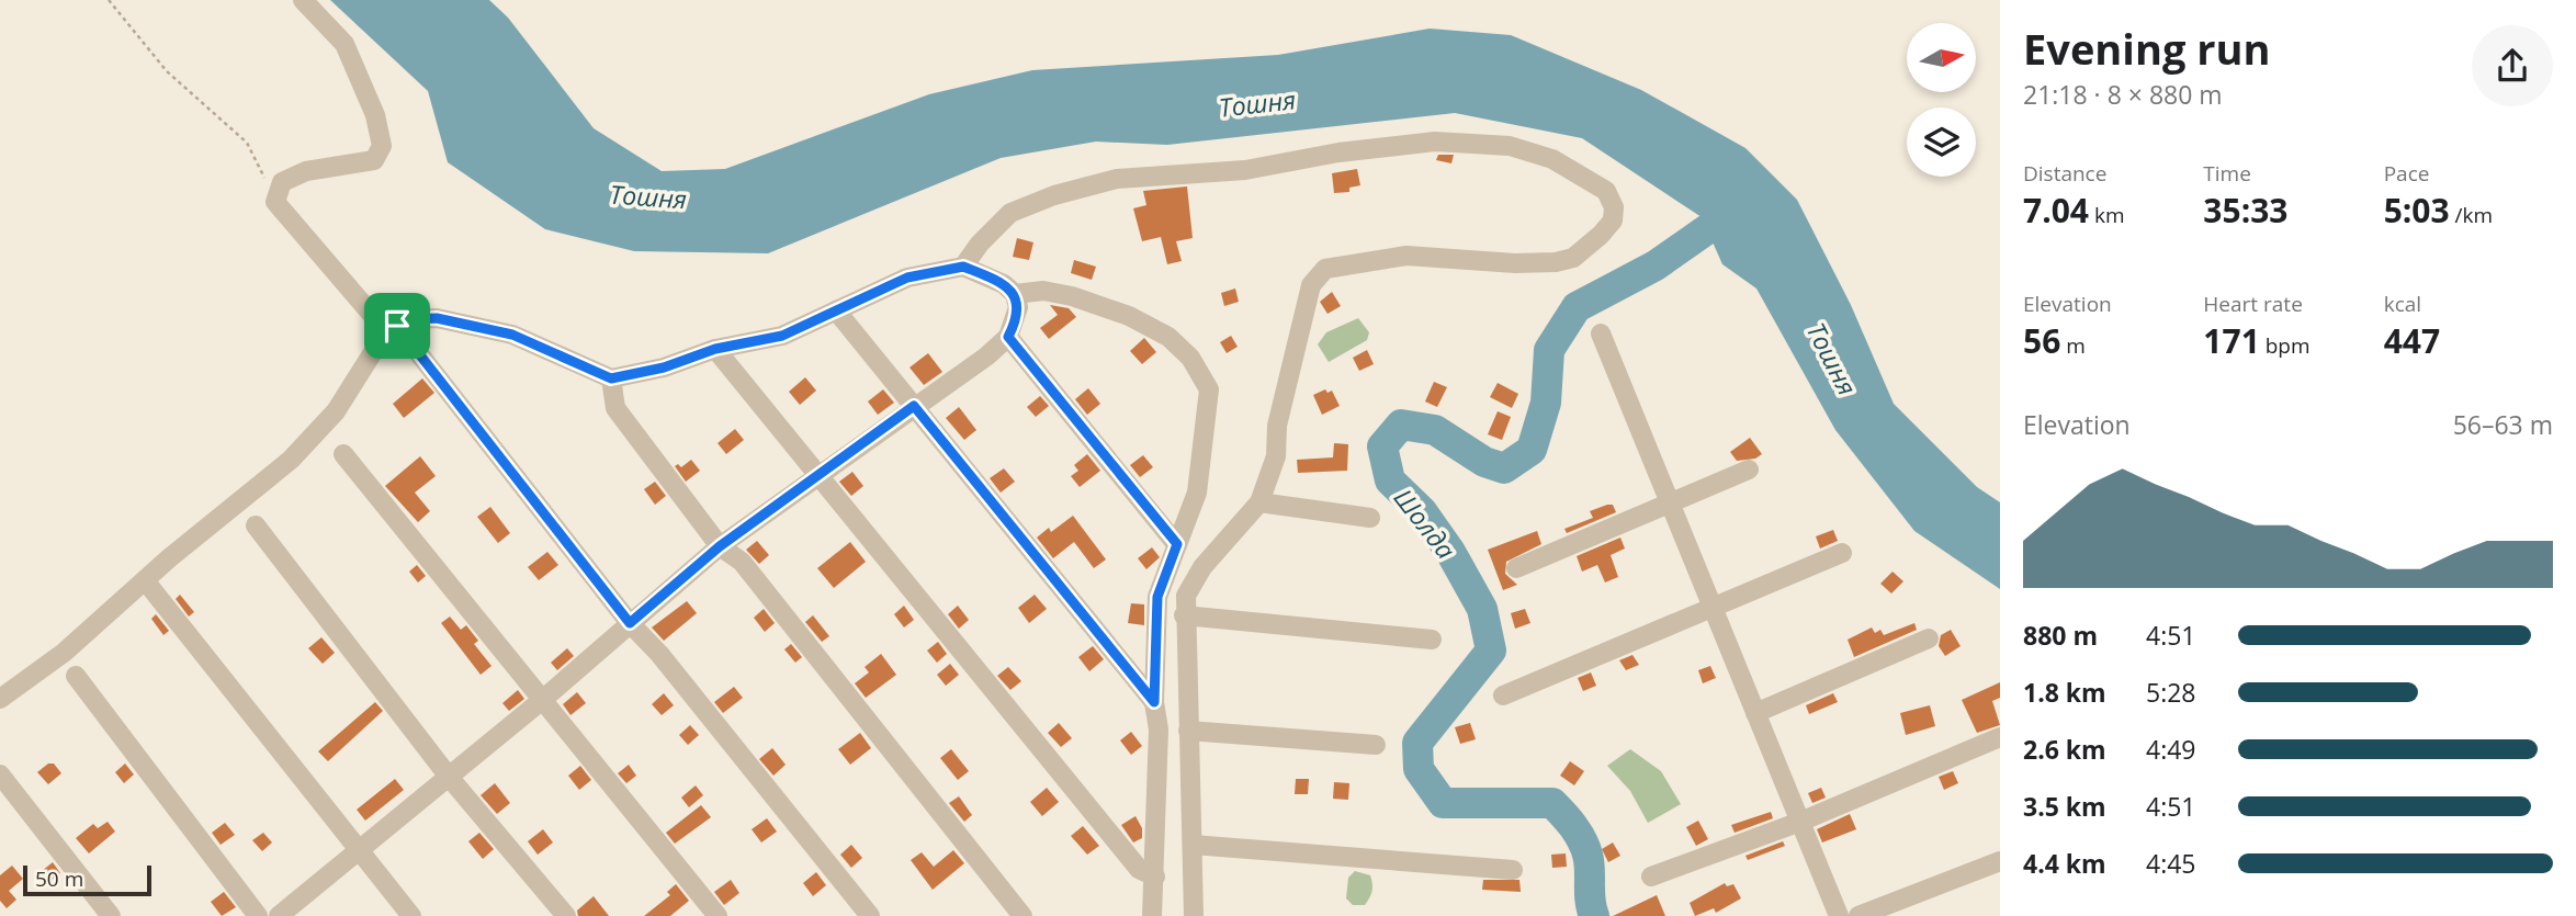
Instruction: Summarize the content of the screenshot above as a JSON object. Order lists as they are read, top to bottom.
{
  "water": ["Тошня", "Шолда"],
  "scale_bar": "50 m",
  "north": "right",
  "page": {
    "heading": ["Evening run", "21:18 · 8 × 880 m"],
    "stats": [
      ["Distance", "7.04 km"],
      ["Time", "35:33"],
      ["Pace", "5:03 /km"],
      ["Elevation", "56 m"],
      ["Heart rate", "171 bpm"],
      ["kcal", "447"]
    ],
    "chart": ["Elevation", "56–63 m"],
    "list": [
      {
        "name": "880 m",
        "note": "4:51"
      },
      {
        "name": "1.8 km",
        "note": "5:28"
      },
      {
        "name": "2.6 km",
        "note": "4:49"
      },
      {
        "name": "3.5 km",
        "note": "4:51"
      },
      {
        "name": "4.4 km",
        "note": "4:45"
      }
    ],
    "scale": "50 m"
  }
}
